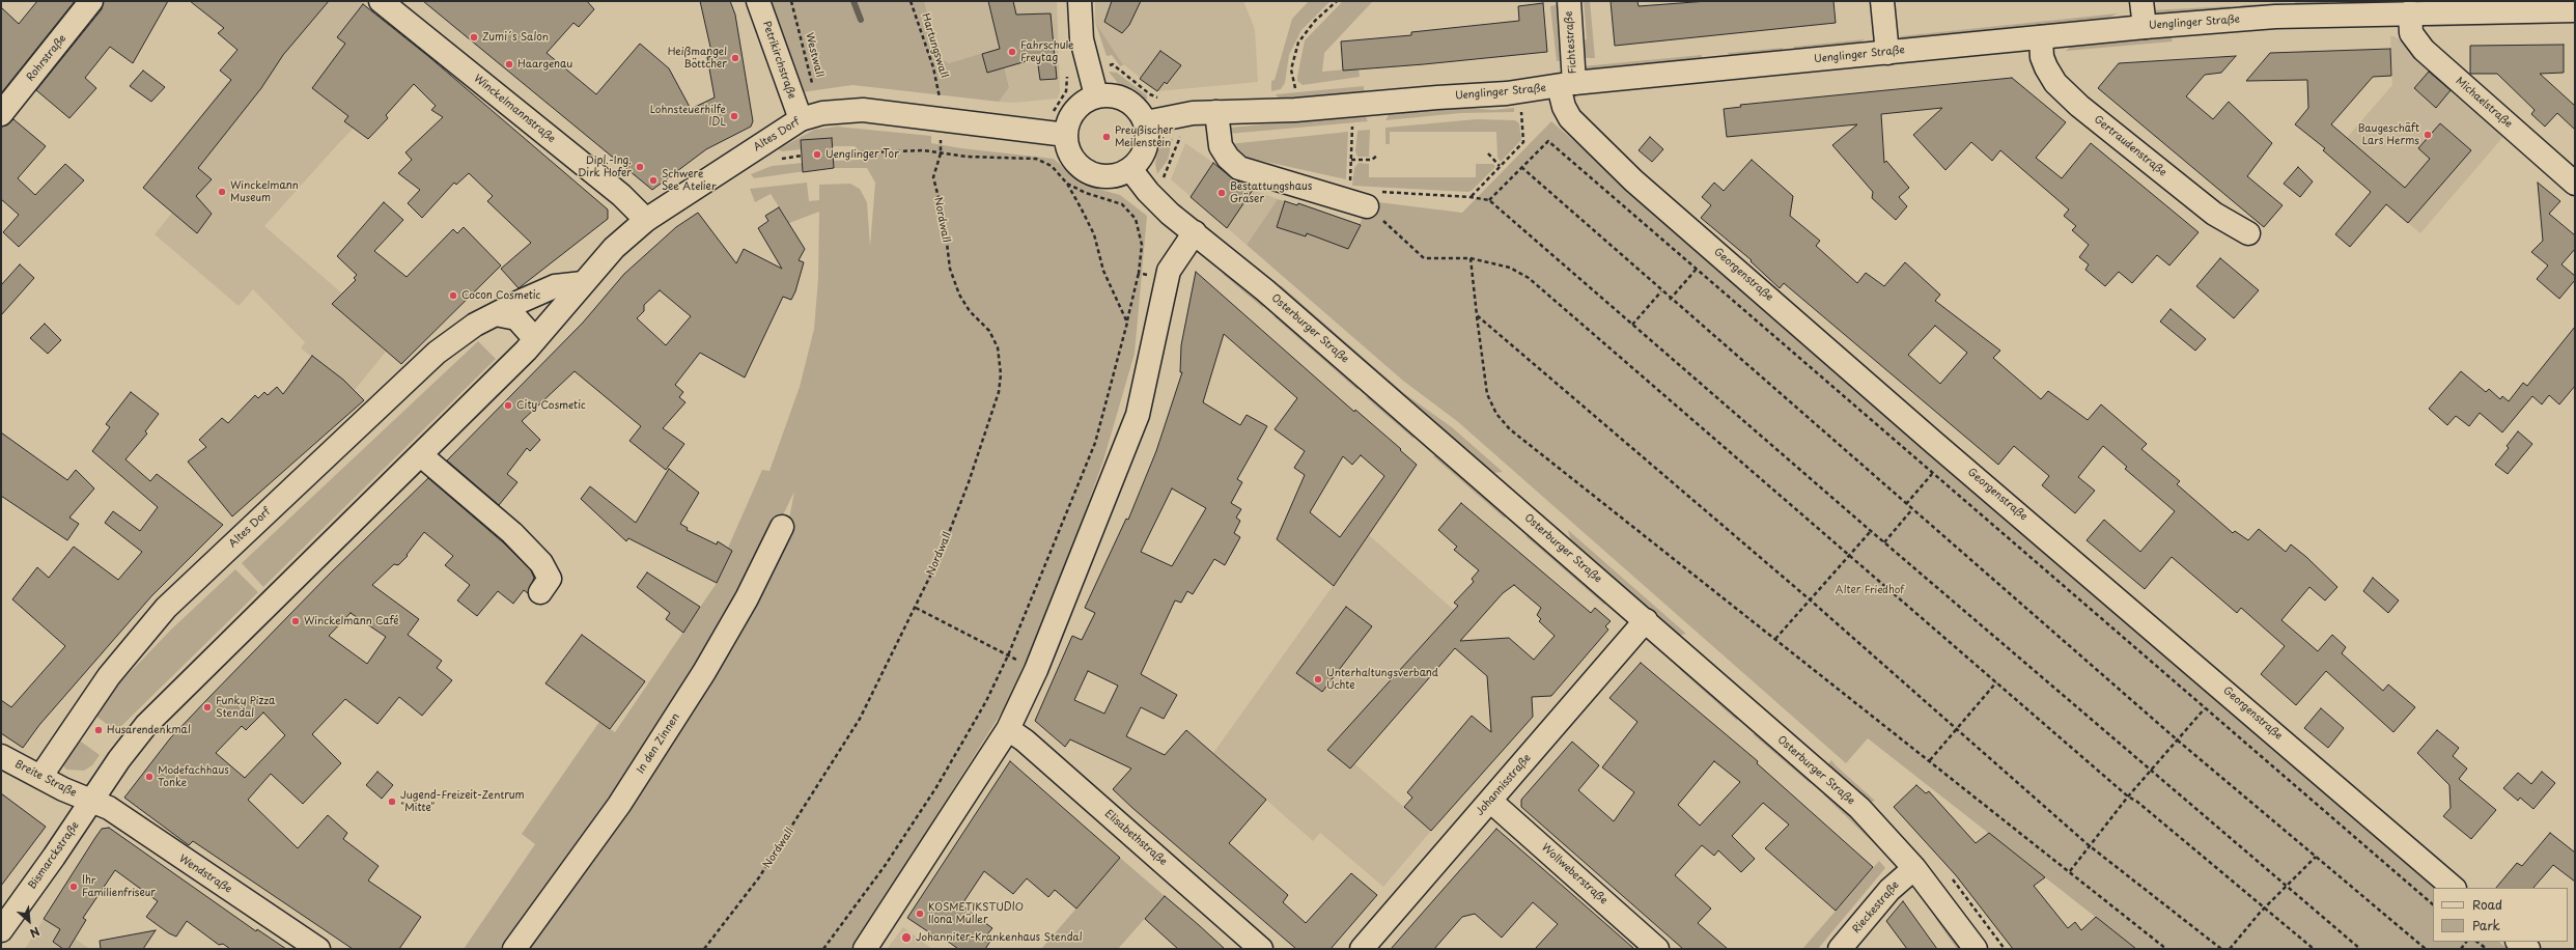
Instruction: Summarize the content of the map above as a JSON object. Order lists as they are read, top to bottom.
{
  "streets": {
    "street": [
      "Uenglinger Straße",
      "Fichtestraße",
      "Rohrstraße",
      "Petrikirchstraße",
      "Michaelstraße",
      "Winckelmannstraße",
      "Altes Dorf",
      "Gertraudenstraße",
      "Georgenstraße",
      "Osterburger Straße",
      "In den Zinnen",
      "Breite Straße",
      "Johannisstraße",
      "Elisabethstraße",
      "Bismarckstraße",
      "Wendstraße",
      "Wollweberstraße",
      "Rieckestraße"
    ],
    "path": ["Hartungswall", "Westwall", "Nordwall"]
  },
  "crossings": [
    ["Uenglinger Straße", "Fichtestraße"],
    ["Uenglinger Straße", "Michaelstraße"],
    ["Uenglinger Straße", "Altes Dorf"],
    ["Uenglinger Straße", "Gertraudenstraße"],
    ["Uenglinger Straße", "Georgenstraße"],
    ["Uenglinger Straße", "Osterburger Straße"],
    ["Fichtestraße", "Georgenstraße"],
    ["Hartungswall", "Altes Dorf"],
    ["Hartungswall", "Nordwall"],
    ["Westwall", "Altes Dorf"],
    ["Petrikirchstraße", "Altes Dorf"],
    ["Winckelmannstraße", "Altes Dorf"],
    ["Altes Dorf", "Nordwall"],
    ["Altes Dorf", "Osterburger Straße"],
    ["Altes Dorf", "Breite Straße"],
    ["Altes Dorf", "Bismarckstraße"],
    ["Altes Dorf", "Wendstraße"],
    ["Osterburger Straße", "Johannisstraße"],
    ["Osterburger Straße", "Rieckestraße"],
    ["Breite Straße", "Bismarckstraße"],
    ["Breite Straße", "Wendstraße"],
    ["Johannisstraße", "Wollweberstraße"],
    ["Bismarckstraße", "Wendstraße"]
  ],
  "parks": ["Alter Friedhof"],
  "places": [
    "Zumi´s Salon",
    "Fahrschule Freytag",
    "Heißmangel Böttcher",
    "Haargenau",
    "Lohnsteuerhilfe IDL",
    "Baugeschäft Lars Herms",
    "Preußischer Meilenstein",
    "Uenglinger Tor",
    "Dipl.-Ing. Dirk Hofer",
    "Schwere See Atelier",
    "Winckelmann Museum",
    "Bestattungshaus Gräser",
    "Cocon Cosmetic",
    "City Cosmetic",
    "Winckelmann Café",
    "Unterhaltungsverband Uchte",
    "Funky Pizza Stendal",
    "Husarendenkmal",
    "Modefachhaus Tonke",
    "Jugend-Freizeit-Zentrum \"Mitte\"",
    "Ihr Familienfriseur",
    "KOSMETIKSTUDIO Ilona Müller",
    "Johanniter-Krankenhaus Stendal"
  ],
  "legend": ["Road", "Park"],
  "north": "bottom right"
}
